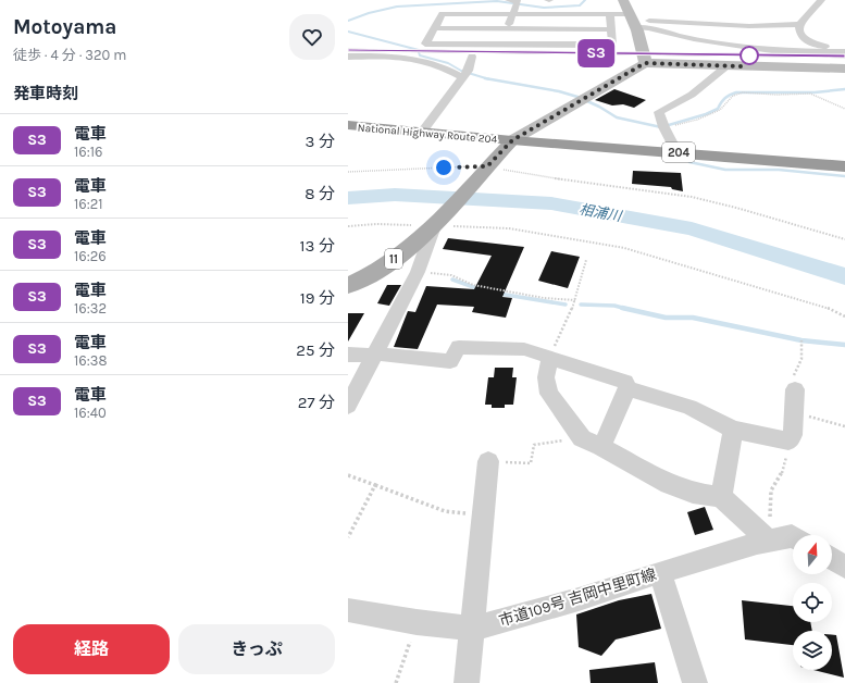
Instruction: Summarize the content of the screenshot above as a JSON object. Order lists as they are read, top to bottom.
{
  "streets": {
    "highway": ["National Highway Route 204", "204"],
    "main road": ["11"],
    "street": ["市道109号 吉岡中里町線"]
  },
  "crossings": [
    ["National Highway Route 204", "204"],
    ["National Highway Route 204", "11"]
  ],
  "water": ["相浦川"],
  "north": "top",
  "page": {
    "heading": [
      ["Motoyama", "徒歩 · 4 分 · 320 m"],
      "発車時刻"
    ],
    "on_map": "S3",
    "list": [
      {
        "mark": "S3",
        "name": "電車",
        "note": "16:16",
        "value": "3 分"
      },
      {
        "mark": "S3",
        "name": "電車",
        "note": "16:21",
        "value": "8 分"
      },
      {
        "mark": "S3",
        "name": "電車",
        "note": "16:26",
        "value": "13 分"
      },
      {
        "mark": "S3",
        "name": "電車",
        "note": "16:32",
        "value": "19 分"
      },
      {
        "mark": "S3",
        "name": "電車",
        "note": "16:38",
        "value": "25 分"
      },
      {
        "mark": "S3",
        "name": "電車",
        "note": "16:40",
        "value": "27 分"
      }
    ],
    "buttons": ["経路", "きっぷ"]
  }
}
